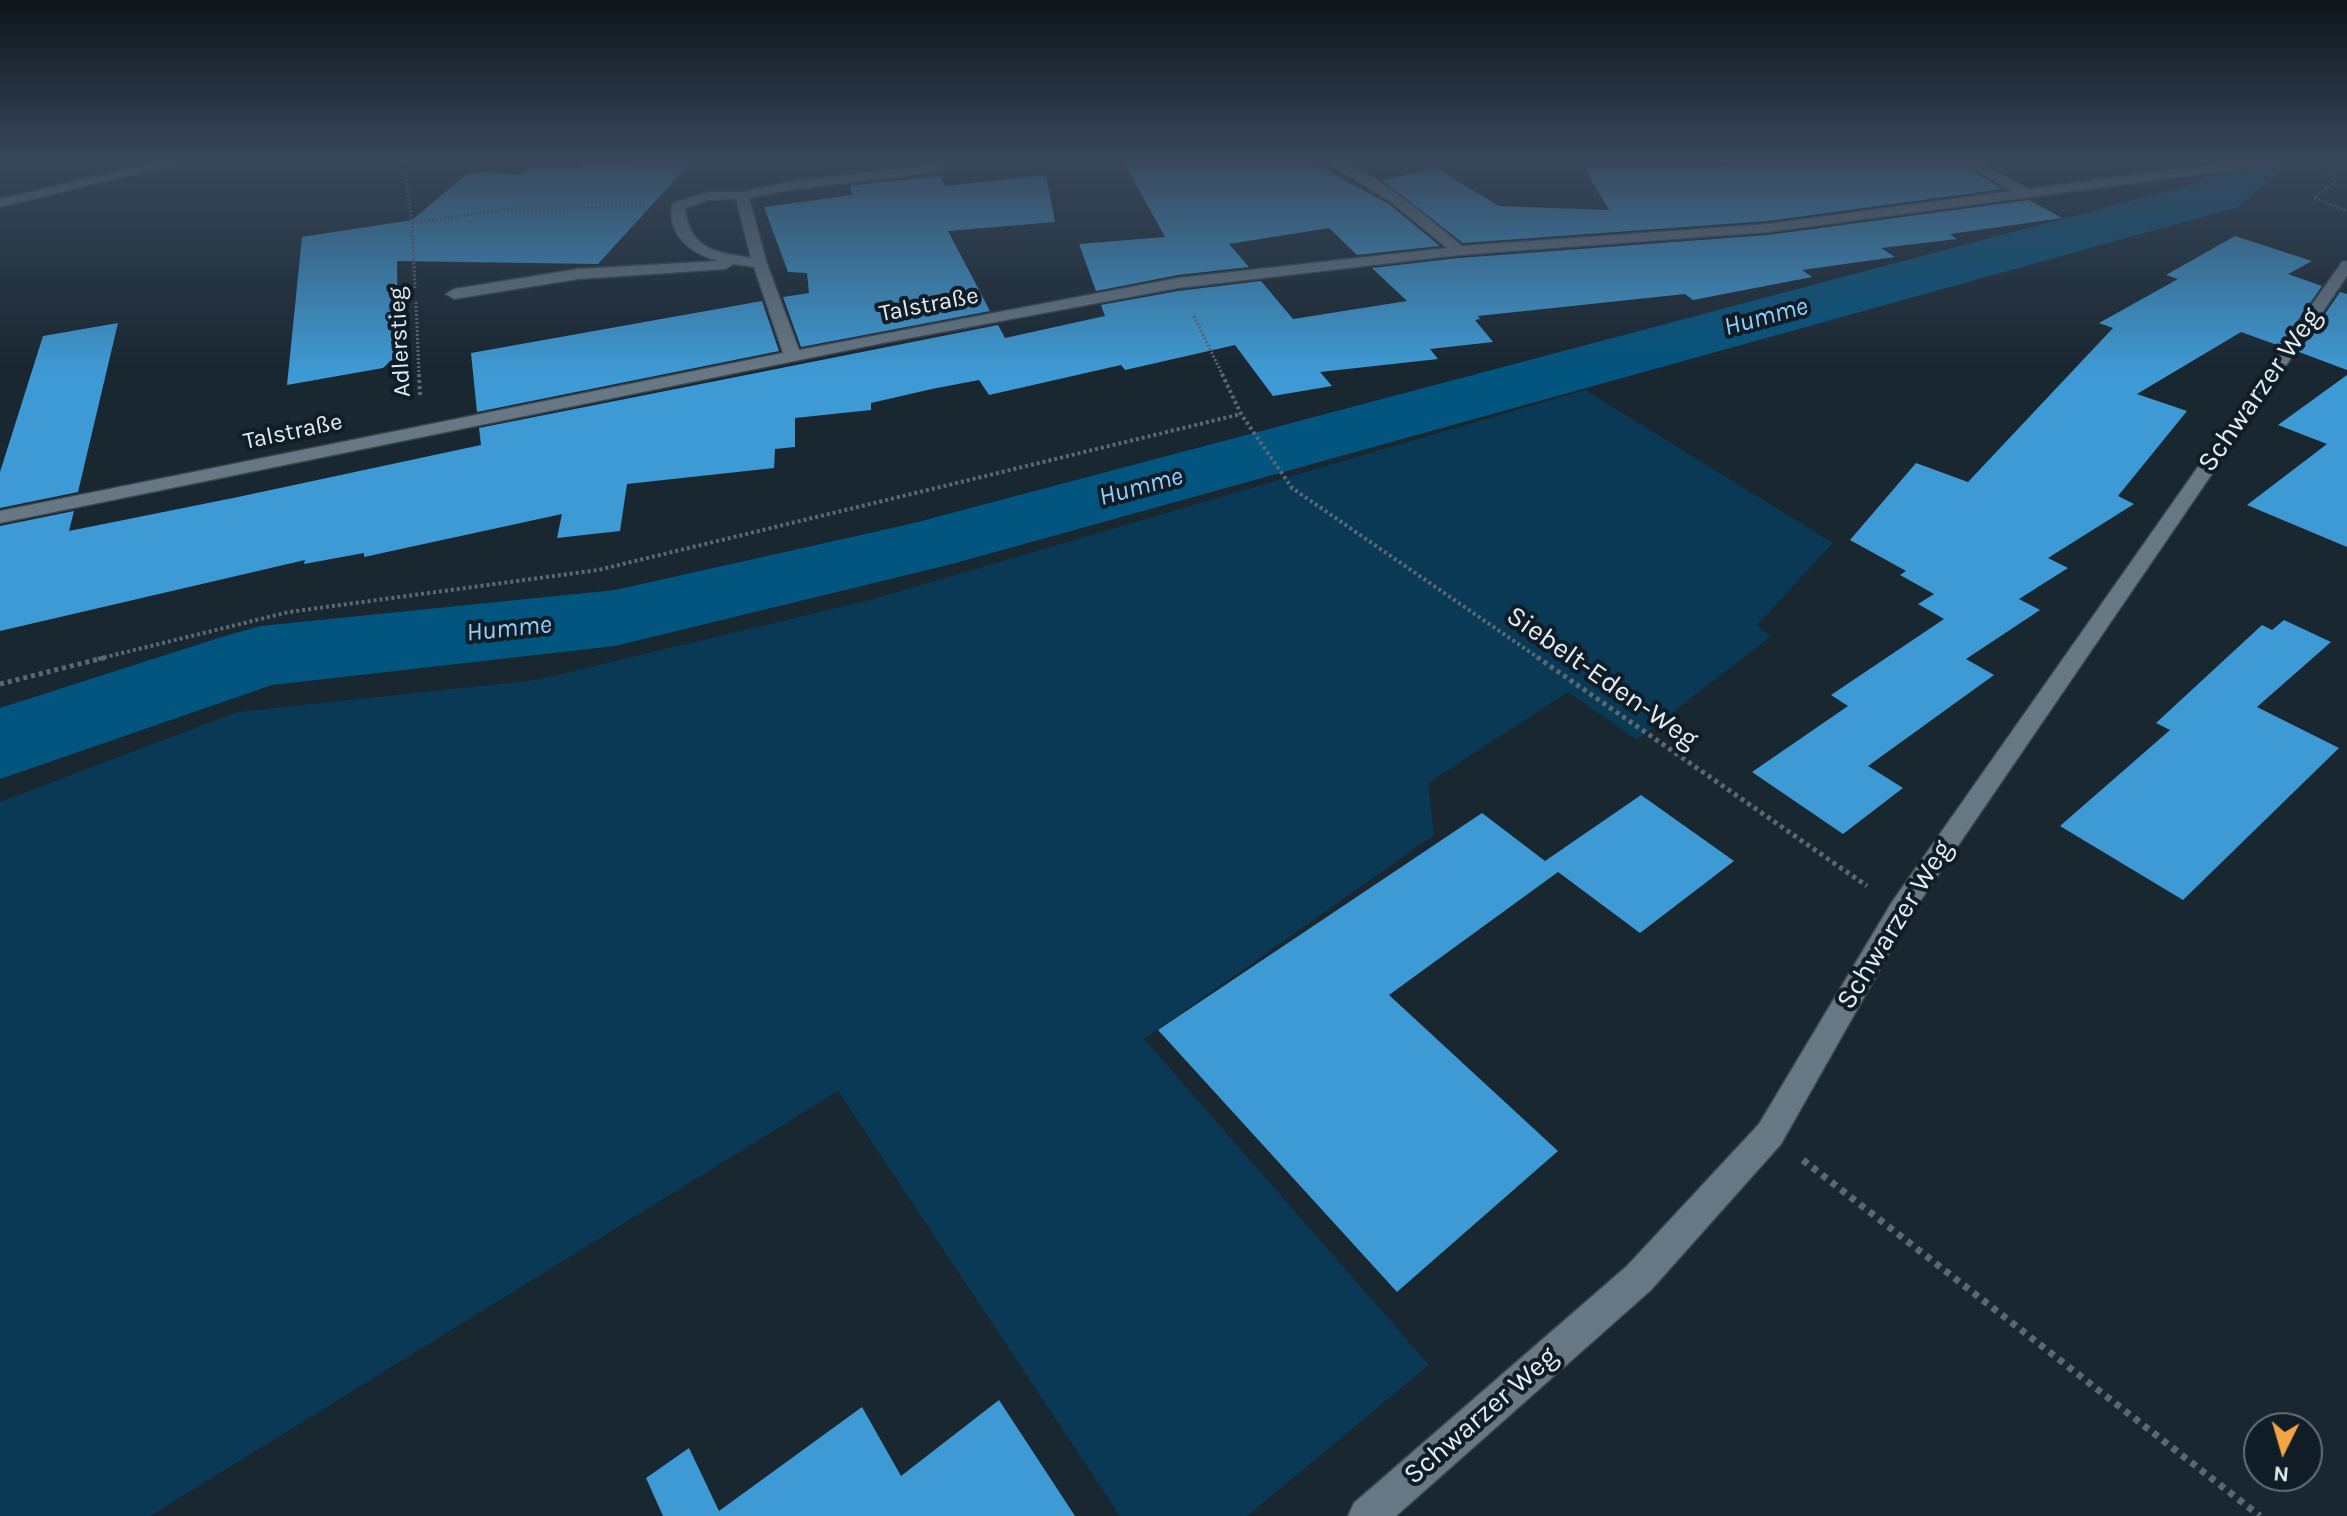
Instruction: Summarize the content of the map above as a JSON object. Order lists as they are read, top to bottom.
{
  "streets": {
    "street": ["Talstraße", "Schwarzer Weg"],
    "path": ["Adlerstieg", "Siebelt-Eden-Weg"]
  },
  "crossings": [
    ["Talstraße", "Adlerstieg"],
    ["Talstraße", "Siebelt-Eden-Weg"],
    ["Schwarzer Weg", "Siebelt-Eden-Weg"]
  ],
  "water": ["Humme"],
  "north": "bottom"
}
